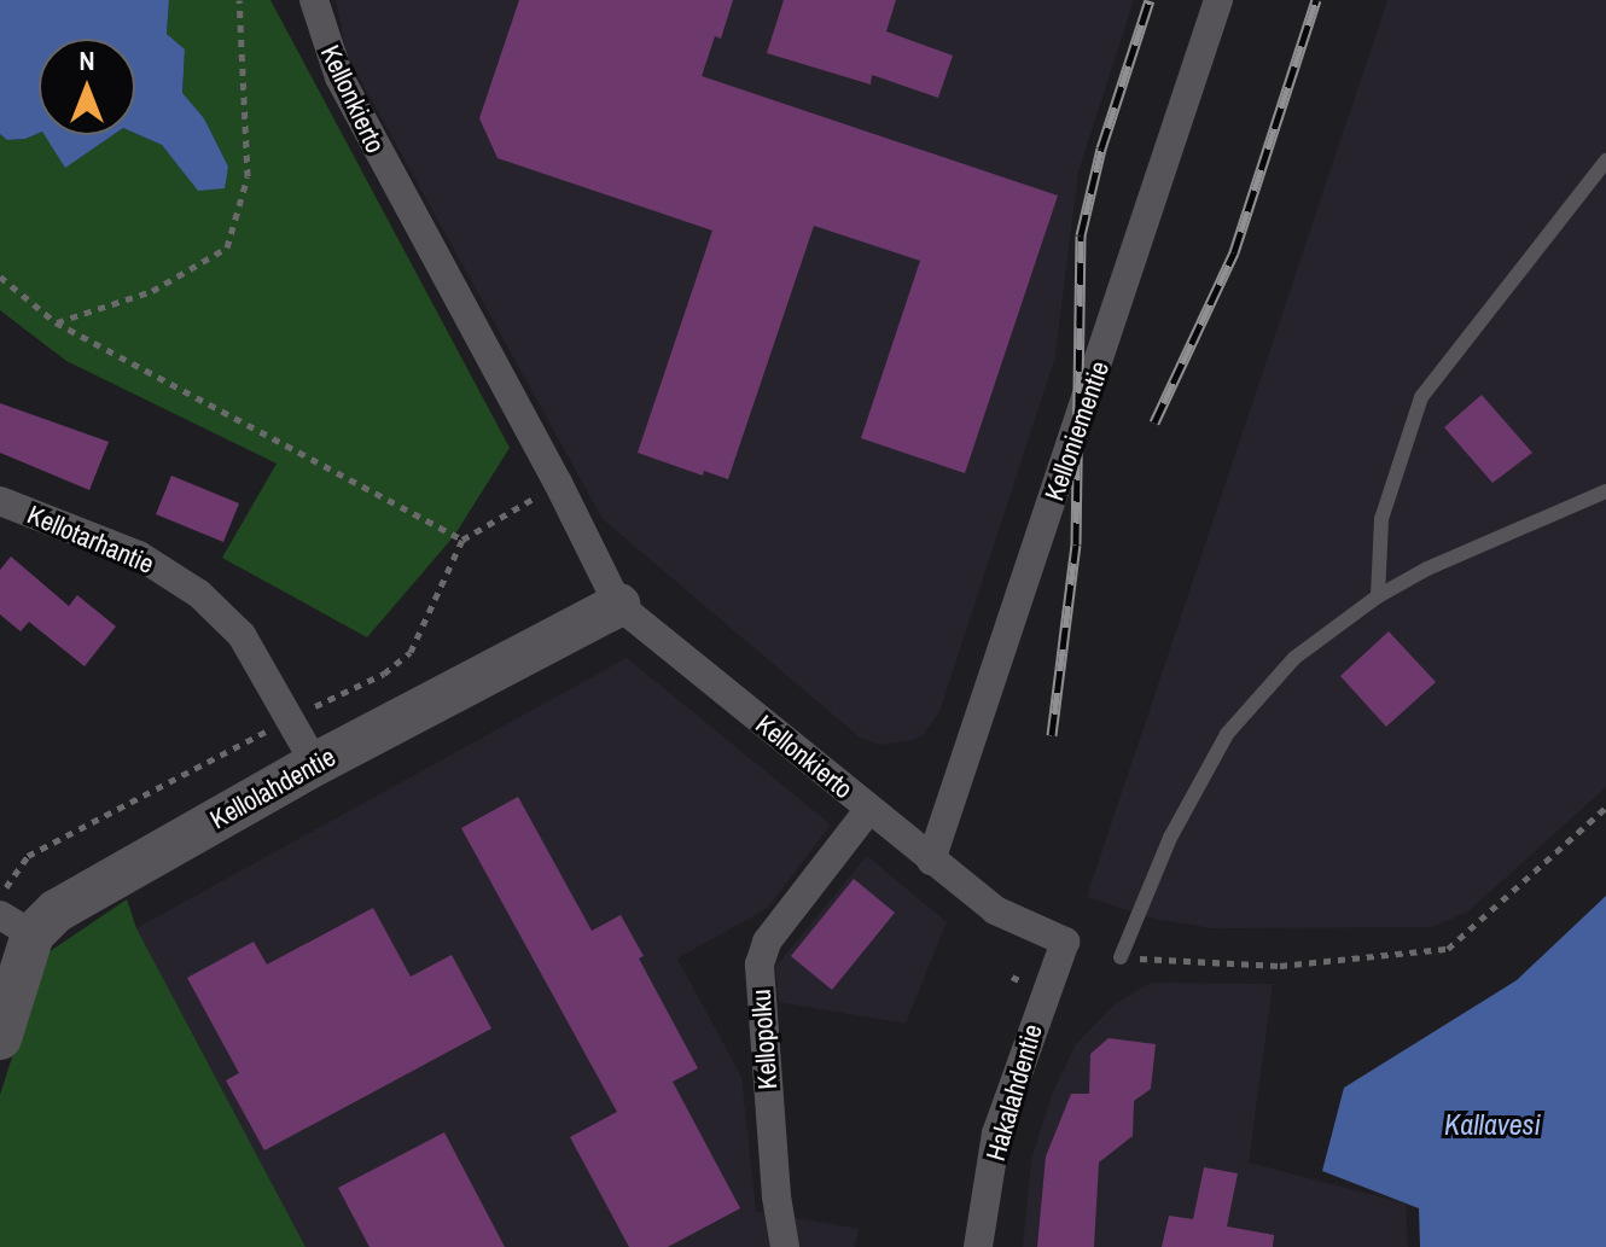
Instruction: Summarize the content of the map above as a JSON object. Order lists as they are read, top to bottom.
{
  "streets": {
    "street": [
      "Kellonkierto",
      "Kelloniementie",
      "Kellotarhantie",
      "Kellolahdentie",
      "Kellopolku",
      "Hakalahdentie"
    ]
  },
  "crossings": [
    ["Kellonkierto", "Kelloniementie"],
    ["Kellonkierto", "Kellolahdentie"],
    ["Kellonkierto", "Kellopolku"],
    ["Kellonkierto", "Hakalahdentie"],
    ["Kellotarhantie", "Kellolahdentie"]
  ],
  "water": ["Kallavesi"],
  "north": "top"
}
